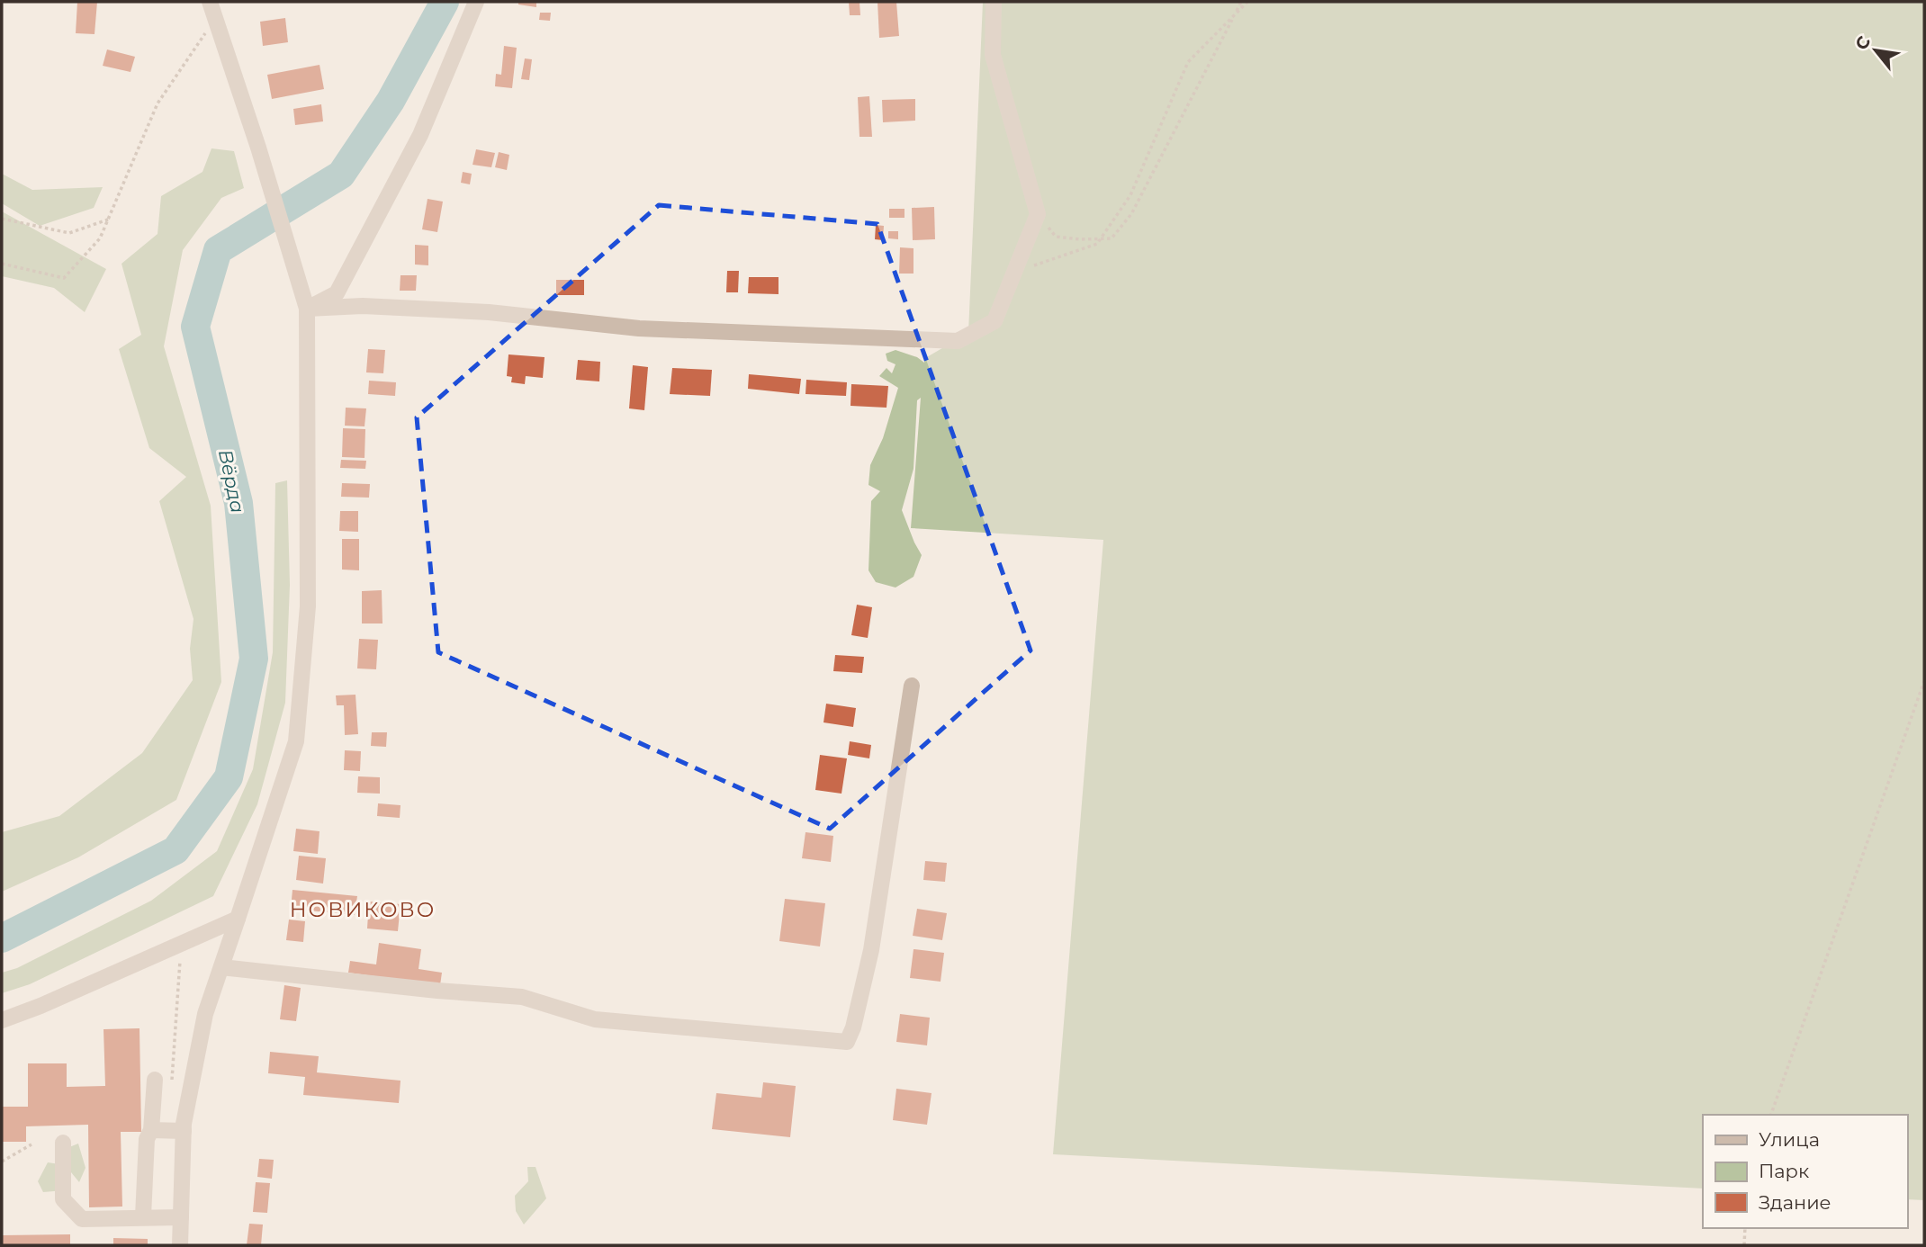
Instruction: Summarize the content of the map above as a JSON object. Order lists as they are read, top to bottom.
{
  "districts": ["НОВИКОВО"],
  "water": ["Вёрда"],
  "legend": ["Улица", "Парк", "Здание"],
  "north": "top left"
}
